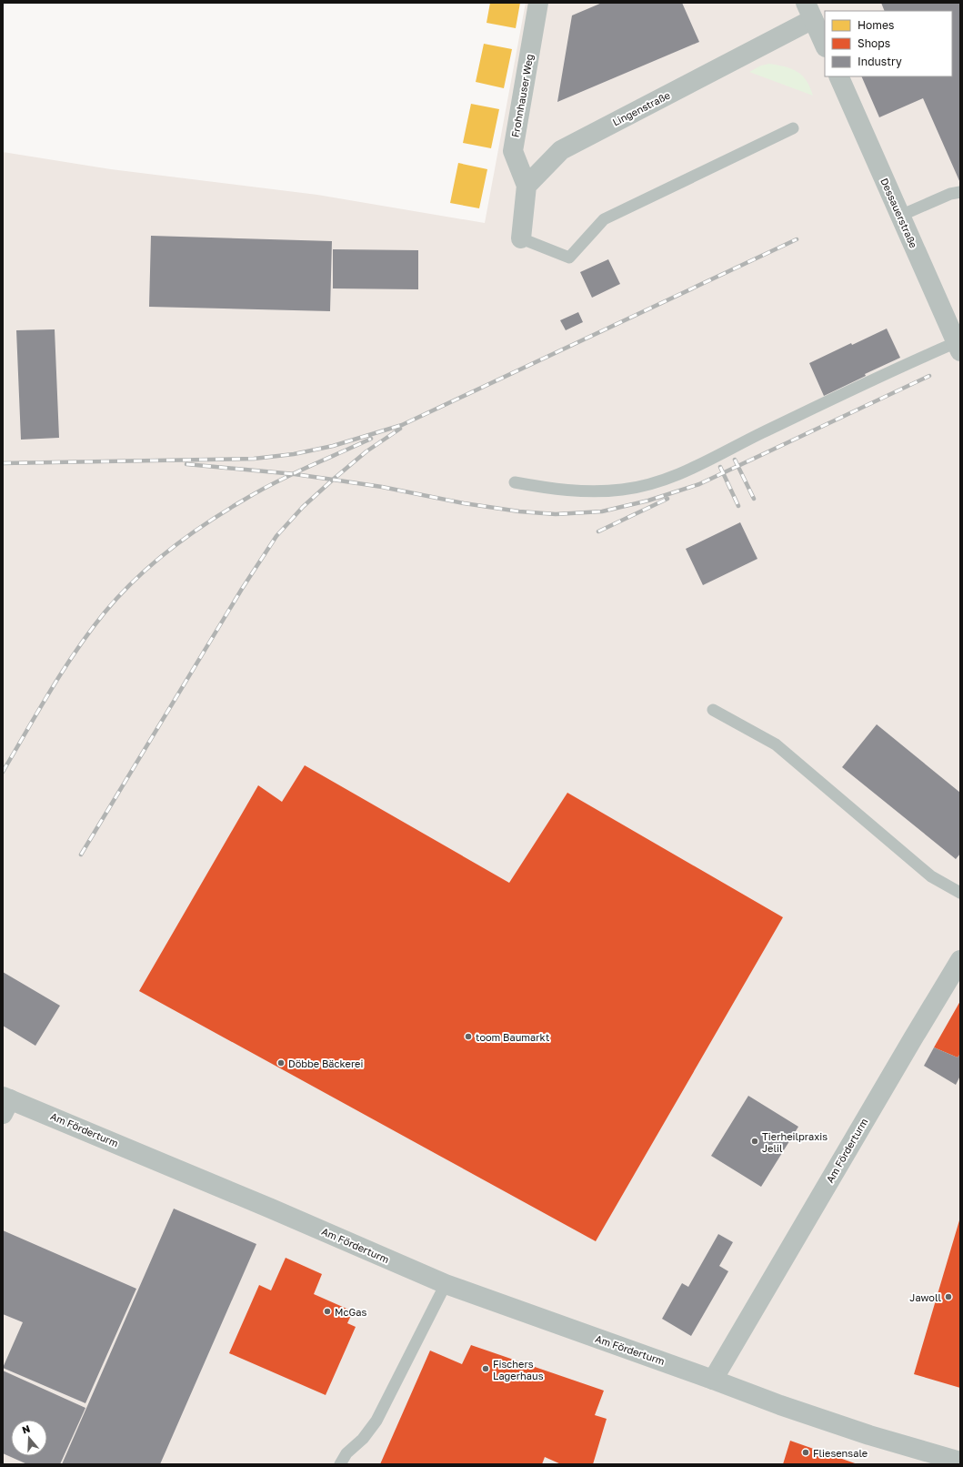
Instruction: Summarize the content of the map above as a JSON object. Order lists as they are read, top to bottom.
{
  "streets": {
    "street": [
      "Frohnhauser Weg",
      "Lingenstraße",
      "Dessauerstraße",
      "Am Förderturm"
    ]
  },
  "crossings": [
    ["Frohnhauser Weg", "Lingenstraße"]
  ],
  "places": [
    "toom Baumarkt",
    "Döbbe Bäckerei",
    "Tierheilpraxis Jelil",
    "Jawoll",
    "McGas",
    "Fischers Lagerhaus",
    "Fliesensale"
  ],
  "legend": ["Homes", "Shops", "Industry"],
  "north": "top"
}
